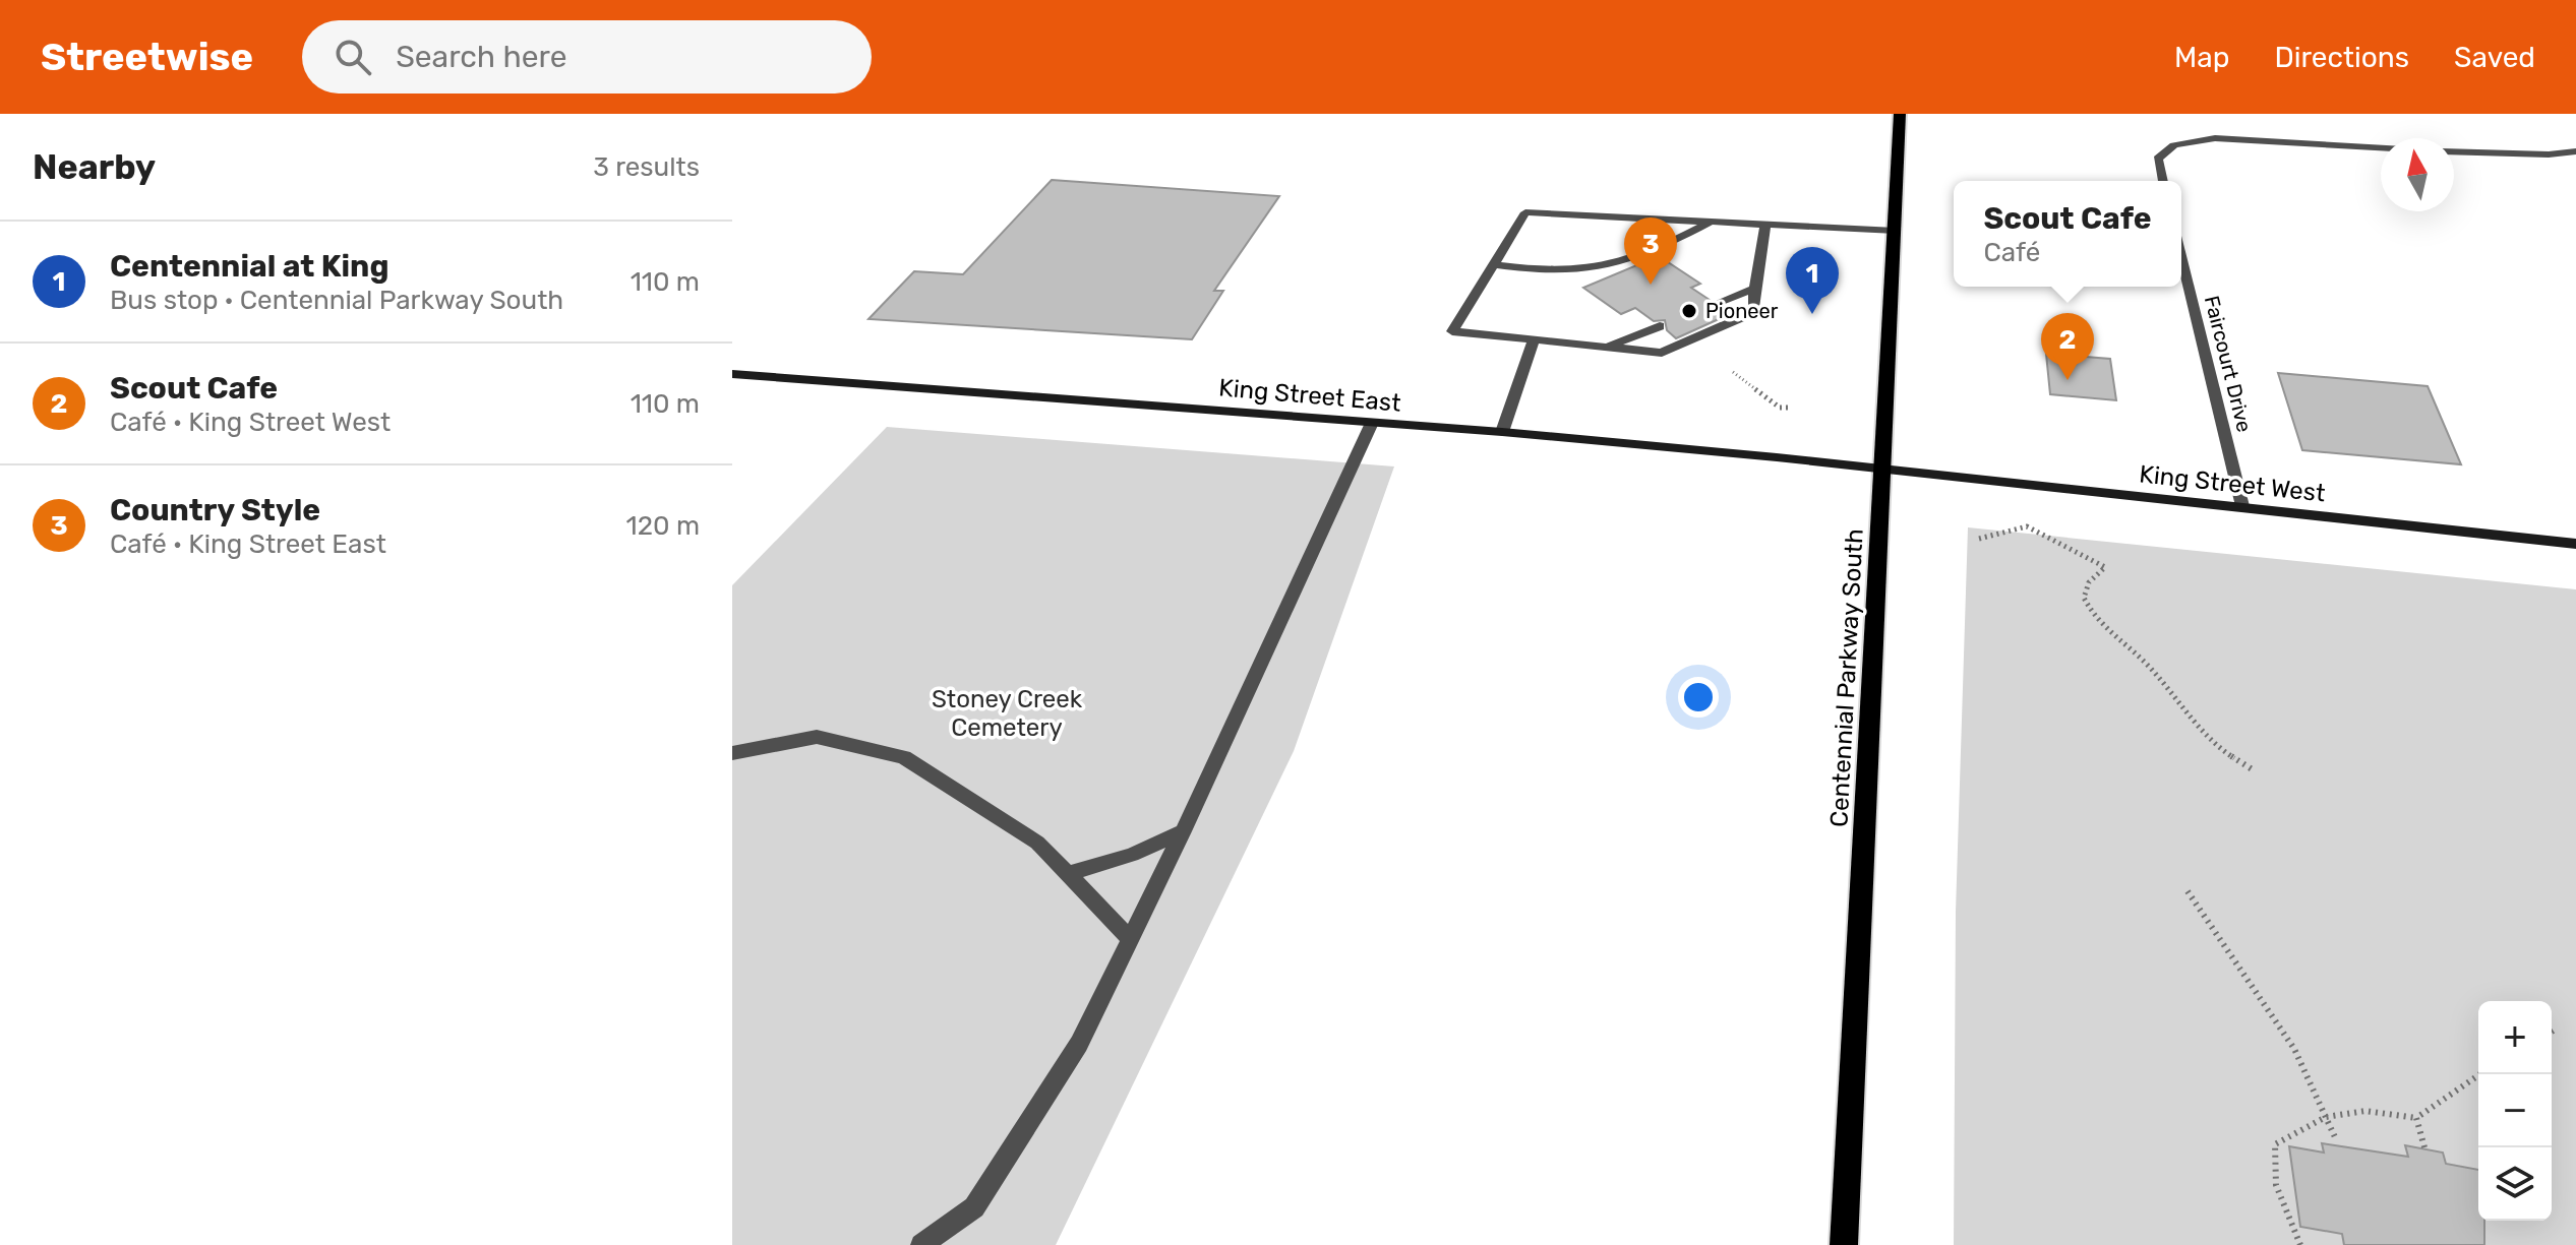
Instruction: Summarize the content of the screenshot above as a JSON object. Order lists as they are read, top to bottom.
{
  "streets": {
    "main road": ["King Street East", "King Street West", "Centennial Parkway South"],
    "street": ["Faircourt Drive"]
  },
  "crossings": [
    ["Faircourt Drive", "King Street West"],
    ["King Street East", "King Street West"],
    ["King Street East", "Centennial Parkway South"],
    ["King Street West", "Centennial Parkway South"]
  ],
  "parks": ["Stoney Creek Cemetery"],
  "places": ["Pioneer"],
  "north": "top",
  "page": {
    "header": "Streetwise",
    "search": "Search here",
    "nav": ["Map", "Directions", "Saved"],
    "heading": ["Nearby", "3 results"],
    "popup": ["Scout Cafe", "Café"],
    "pins": ["3", "1", "2"],
    "list": [
      {
        "mark": "1",
        "name": "Centennial at King",
        "note": "Bus stop · Centennial Parkway South",
        "value": "110 m"
      },
      {
        "mark": "2",
        "name": "Scout Cafe",
        "note": "Café · King Street West",
        "value": "110 m"
      },
      {
        "mark": "3",
        "name": "Country Style",
        "note": "Café · King Street East",
        "value": "120 m"
      }
    ],
    "map_buttons": ["+", "−"]
  }
}
